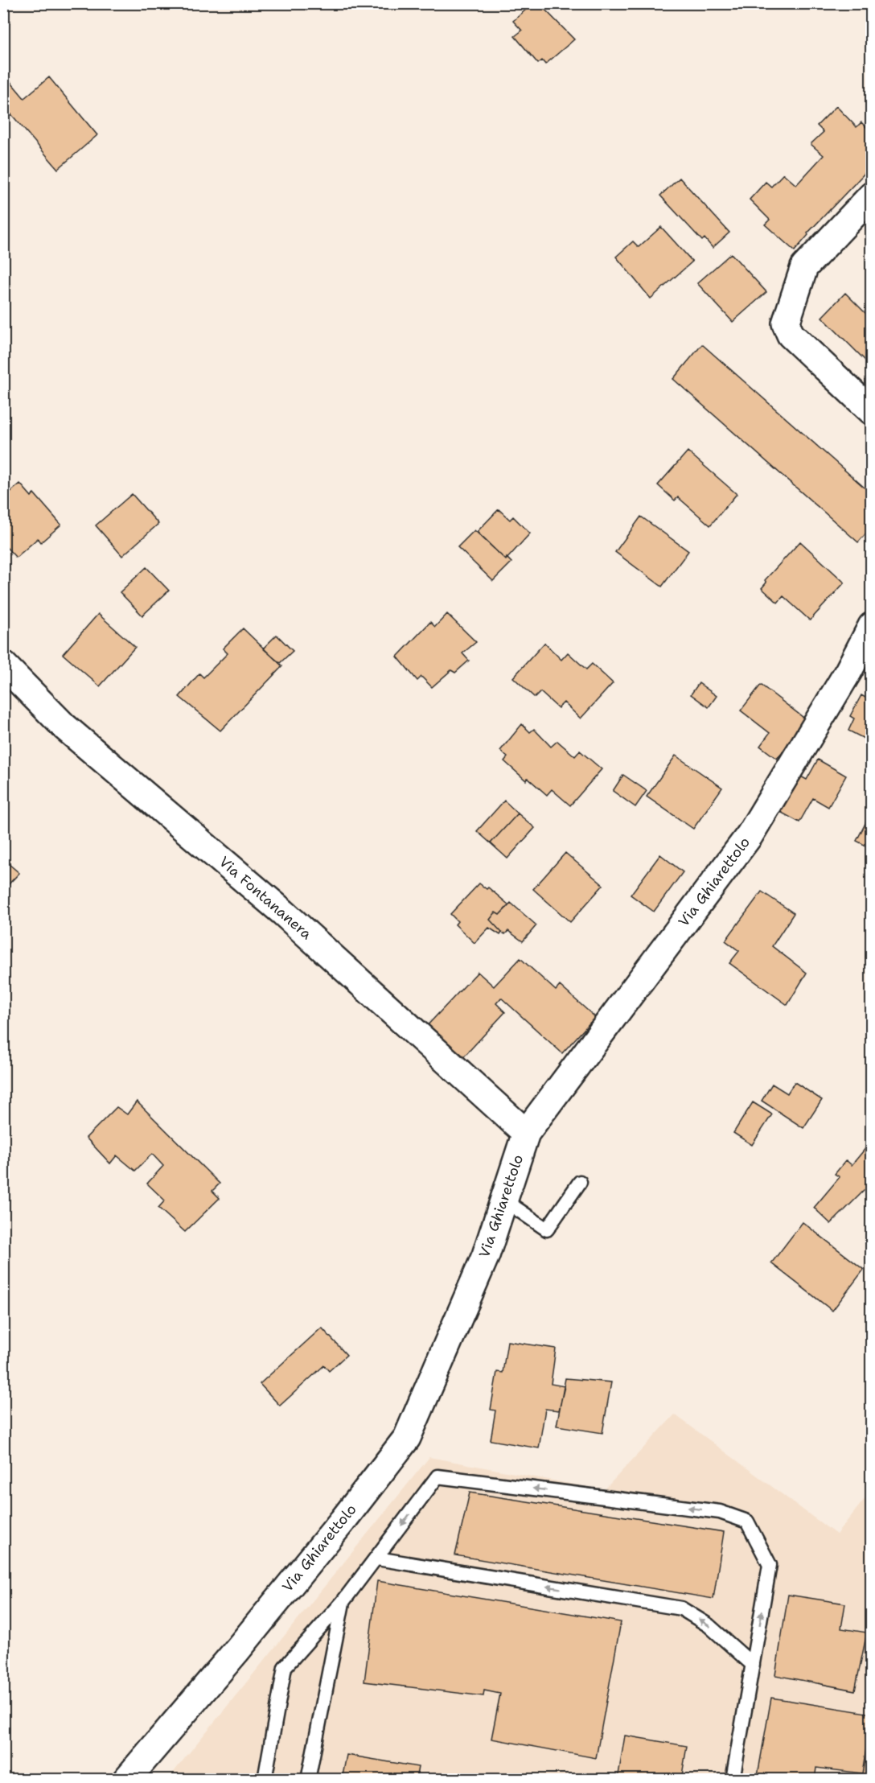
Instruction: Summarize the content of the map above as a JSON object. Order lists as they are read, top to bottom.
{
  "streets": {
    "street": ["Via Ghiarettolo", "Via Fontananera"]
  },
  "crossings": [
    ["Via Ghiarettolo", "Via Fontananera"]
  ]
}
